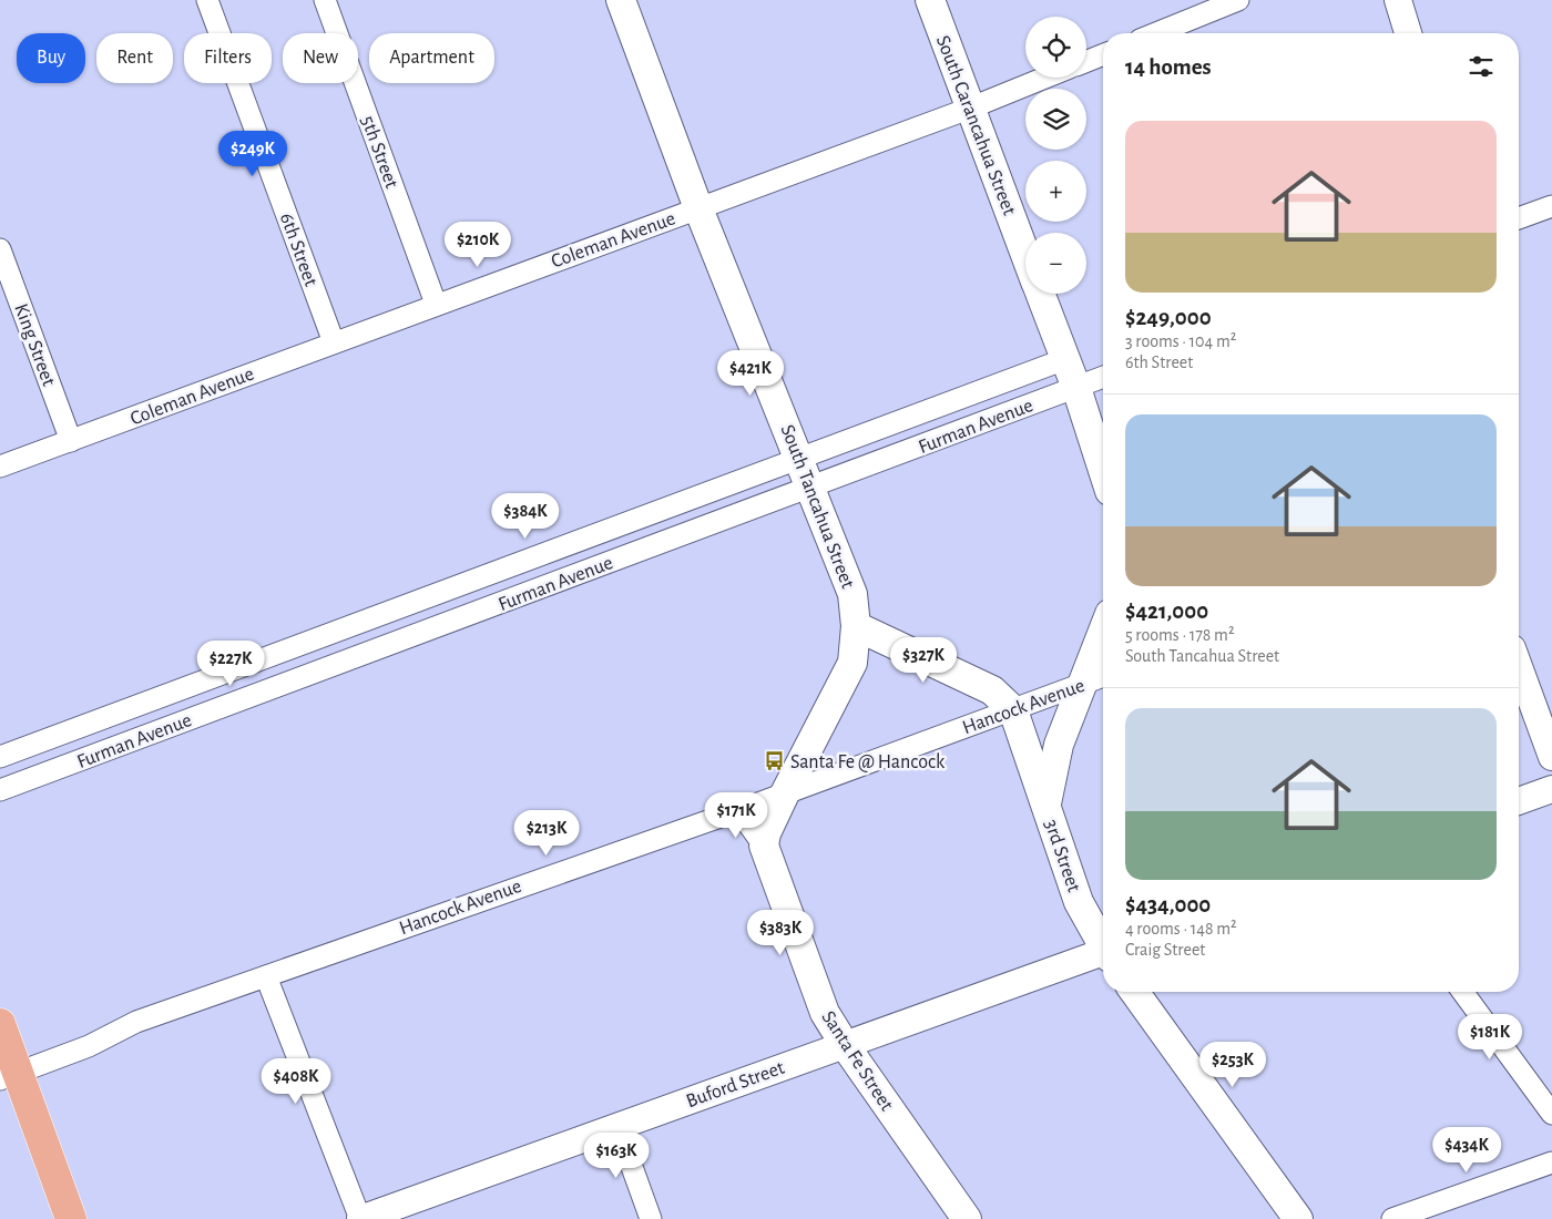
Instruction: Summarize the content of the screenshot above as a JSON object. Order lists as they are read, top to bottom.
{
  "streets": {
    "main road": [
      "South Carancahua Street",
      "South Tancahua Street",
      "3rd Street",
      "Santa Fe Street"
    ],
    "street": [
      "5th Street",
      "Coleman Avenue",
      "6th Street",
      "King Street",
      "Furman Avenue",
      "Hancock Avenue",
      "Buford Street"
    ]
  },
  "crossings": [
    ["South Carancahua Street", "Coleman Avenue"],
    ["South Carancahua Street", "Furman Avenue"],
    ["5th Street", "Coleman Avenue"],
    ["Coleman Avenue", "6th Street"],
    ["Coleman Avenue", "King Street"],
    ["Coleman Avenue", "South Tancahua Street"],
    ["Furman Avenue", "South Tancahua Street"],
    ["South Tancahua Street", "Hancock Avenue"],
    ["Hancock Avenue", "3rd Street"],
    ["Santa Fe Street", "Buford Street"]
  ],
  "places": {
    "bus stop": ["Santa Fe @ Hancock"]
  },
  "page": {
    "map_buttons": ["+", "−"],
    "chip": [
      "Buy",
      "Rent",
      "Filters",
      "New",
      "Apartment"
    ],
    "heading": "14 homes",
    "list": [
      {
        "name": "$249,000",
        "note": "3 rooms · 104 m² · 6th Street"
      },
      {
        "name": "$421,000",
        "note": "5 rooms · 178 m² · South Tancahua Street"
      },
      {
        "name": "$434,000",
        "note": "4 rooms · 148 m² · Craig Street"
      }
    ],
    "price": [
      "$249K",
      "$210K",
      "$421K",
      "$384K",
      "$327K",
      "$227K",
      "$171K",
      "$213K",
      "$383K",
      "$181K",
      "$253K",
      "$408K",
      "$434K",
      "$163K"
    ]
  }
}
